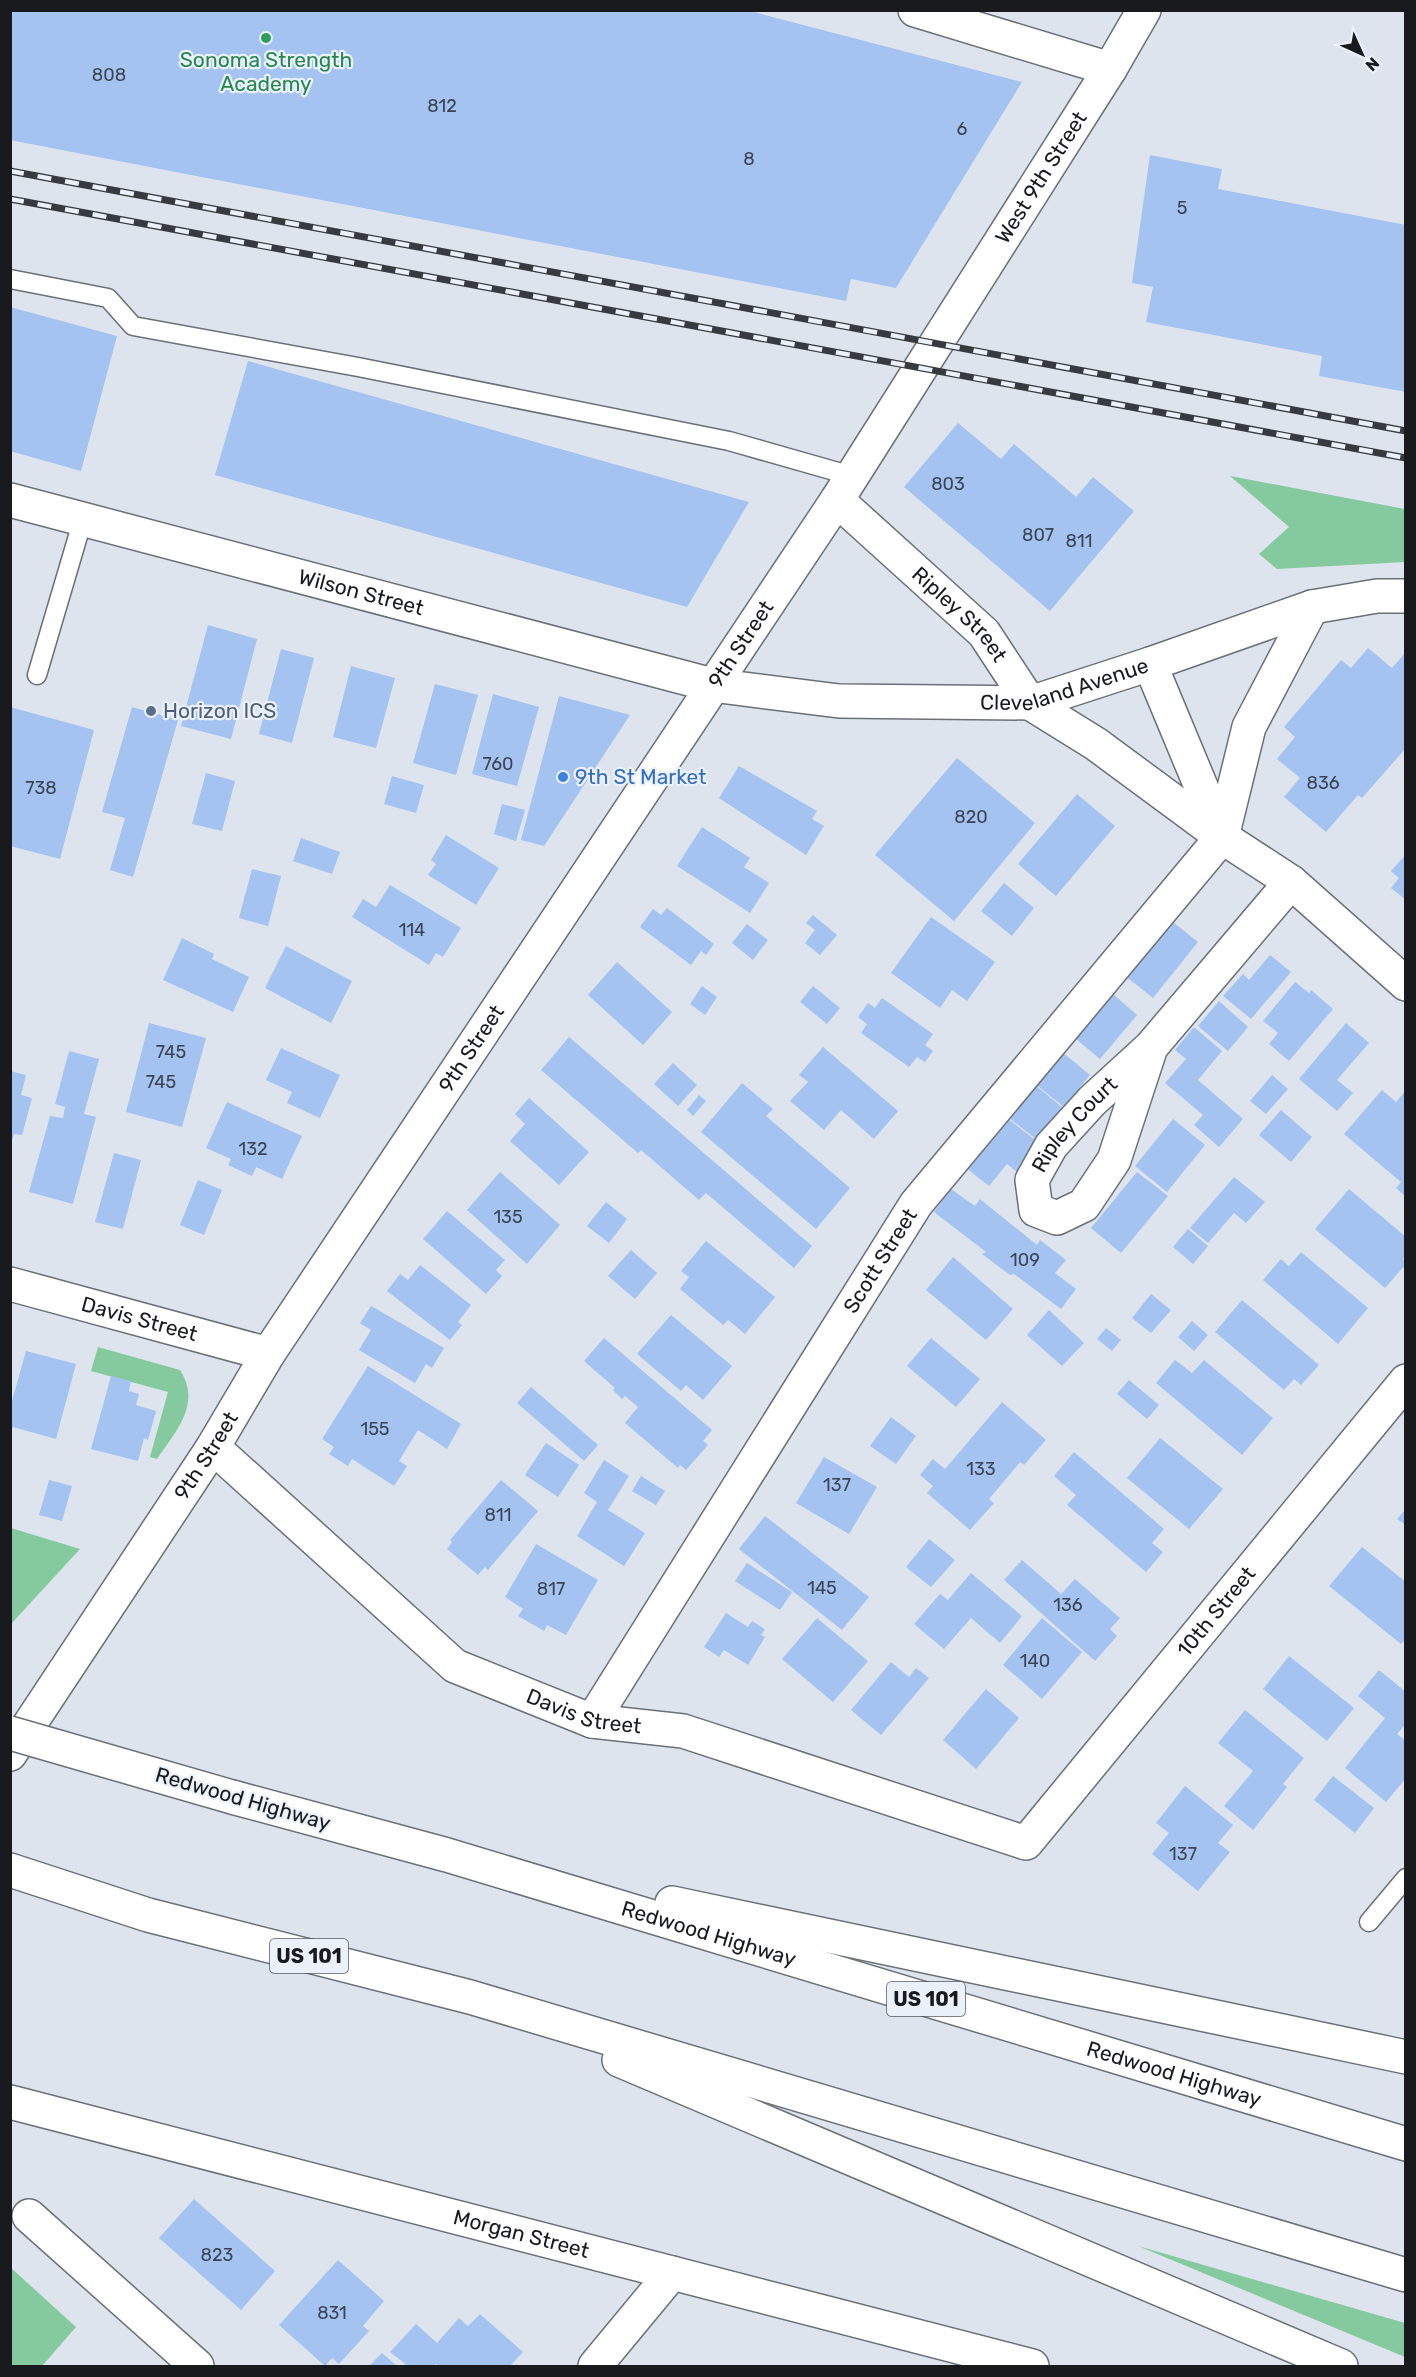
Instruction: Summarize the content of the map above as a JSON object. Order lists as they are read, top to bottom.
{
  "streets": {
    "main road": [
      "West 9th Street",
      "Wilson Street",
      "Ripley Street",
      "9th Street",
      "Cleveland Avenue",
      "Ripley Court",
      "Scott Street",
      "Davis Street",
      "10th Street",
      "Redwood Highway",
      "US 101",
      "Morgan Street"
    ]
  },
  "crossings": [
    ["West 9th Street", "9th Street"],
    ["Wilson Street", "9th Street"],
    ["Wilson Street", "Cleveland Avenue"],
    ["Ripley Street", "9th Street"],
    ["Ripley Street", "Cleveland Avenue"],
    ["Ripley Street", "Ripley Court"],
    ["Ripley Street", "Scott Street"],
    ["9th Street", "Cleveland Avenue"],
    ["9th Street", "Davis Street"],
    ["Scott Street", "Davis Street"],
    ["Davis Street", "10th Street"]
  ],
  "places": ["Sonoma Strength Academy", "Horizon ICS", "9th St Market"],
  "house_numbers": [
    "808",
    "812",
    "6",
    "8",
    "5",
    "803",
    "807",
    "811",
    "760",
    "836",
    "738",
    "820",
    "114",
    "745",
    "745",
    "132",
    "135",
    "109",
    "155",
    "133",
    "137",
    "811",
    "145",
    "817",
    "136",
    "140",
    "137",
    "823",
    "831"
  ],
  "north": "bottom right"
}
